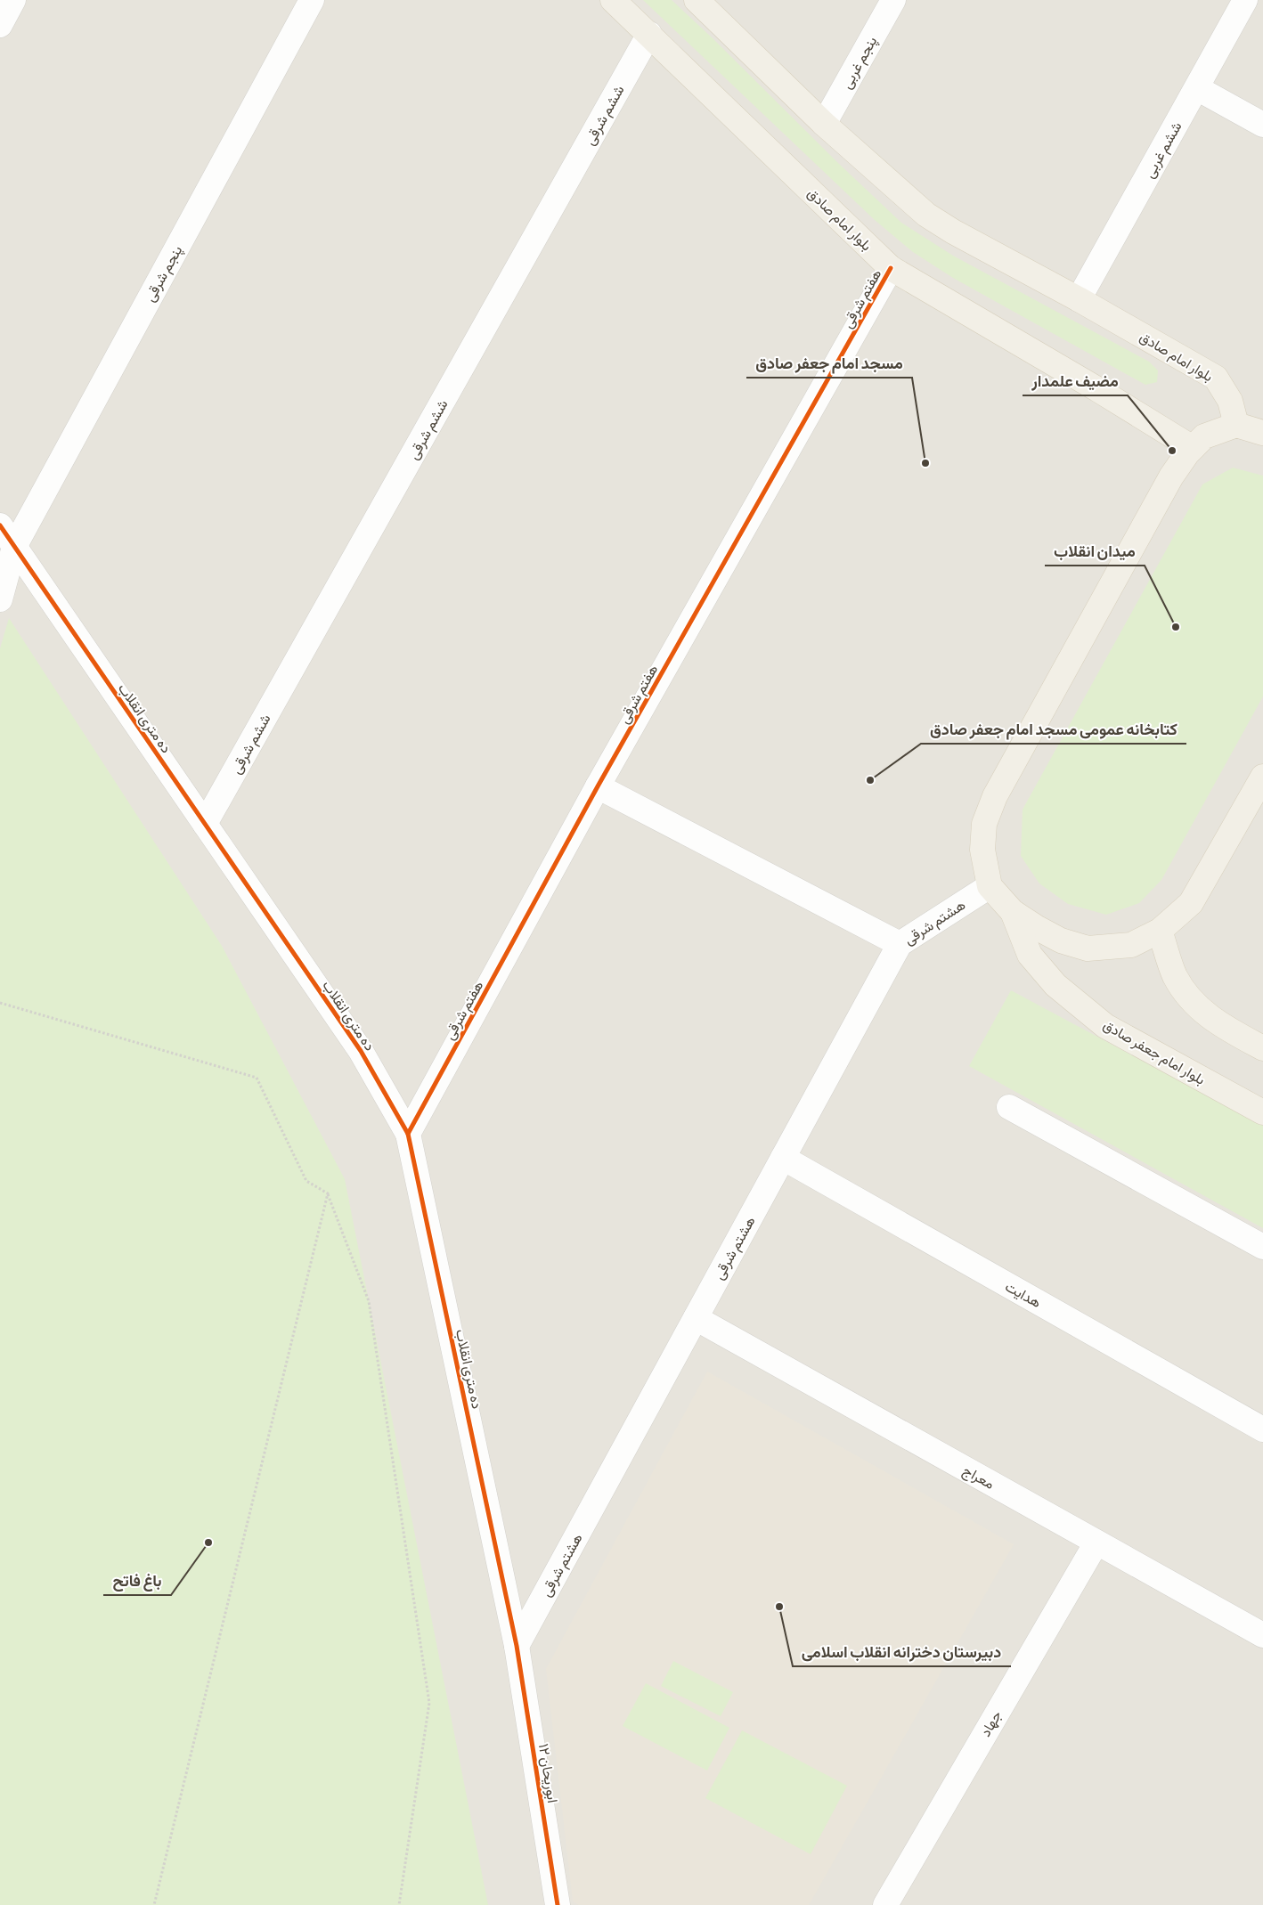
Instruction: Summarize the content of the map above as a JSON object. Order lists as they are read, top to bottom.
{
  "streets": {
    "main road": ["بلوار امام صادق", "بلوار امام جعفر صادق"],
    "street": [
      "پنجم غربی",
      "ششم شرقی",
      "ششم غربی",
      "پنجم شرقی",
      "هفتم شرقی",
      "ده متری انقلاب",
      "هشتم شرقی",
      "هدایت",
      "معراج",
      "جهاد",
      "ابوریحان ۱۲"
    ]
  },
  "crossings": [
    ["پنجم غربی", "بلوار امام صادق"],
    ["ششم شرقی", "بلوار امام صادق"],
    ["ششم شرقی", "ده متری انقلاب"],
    ["ششم غربی", "بلوار امام صادق"],
    ["بلوار امام صادق", "هفتم شرقی"],
    ["پنجم شرقی", "ده متری انقلاب"],
    ["هفتم شرقی", "ده متری انقلاب"],
    ["ده متری انقلاب", "هشتم شرقی"],
    ["ده متری انقلاب", "ابوریحان ۱۲"],
    ["هشتم شرقی", "هدایت"],
    ["هشتم شرقی", "معراج"],
    ["هشتم شرقی", "ابوریحان ۱۲"],
    ["معراج", "جهاد"]
  ],
  "places": [
    "مضیف علمدار",
    "مسجد امام جعفر صادق",
    "میدان انقلاب",
    "کتابخانه عمومی مسجد امام جعفر صادق",
    "باغ فاتح",
    "دبیرستان دخترانه انقلاب اسلامی"
  ]
}
